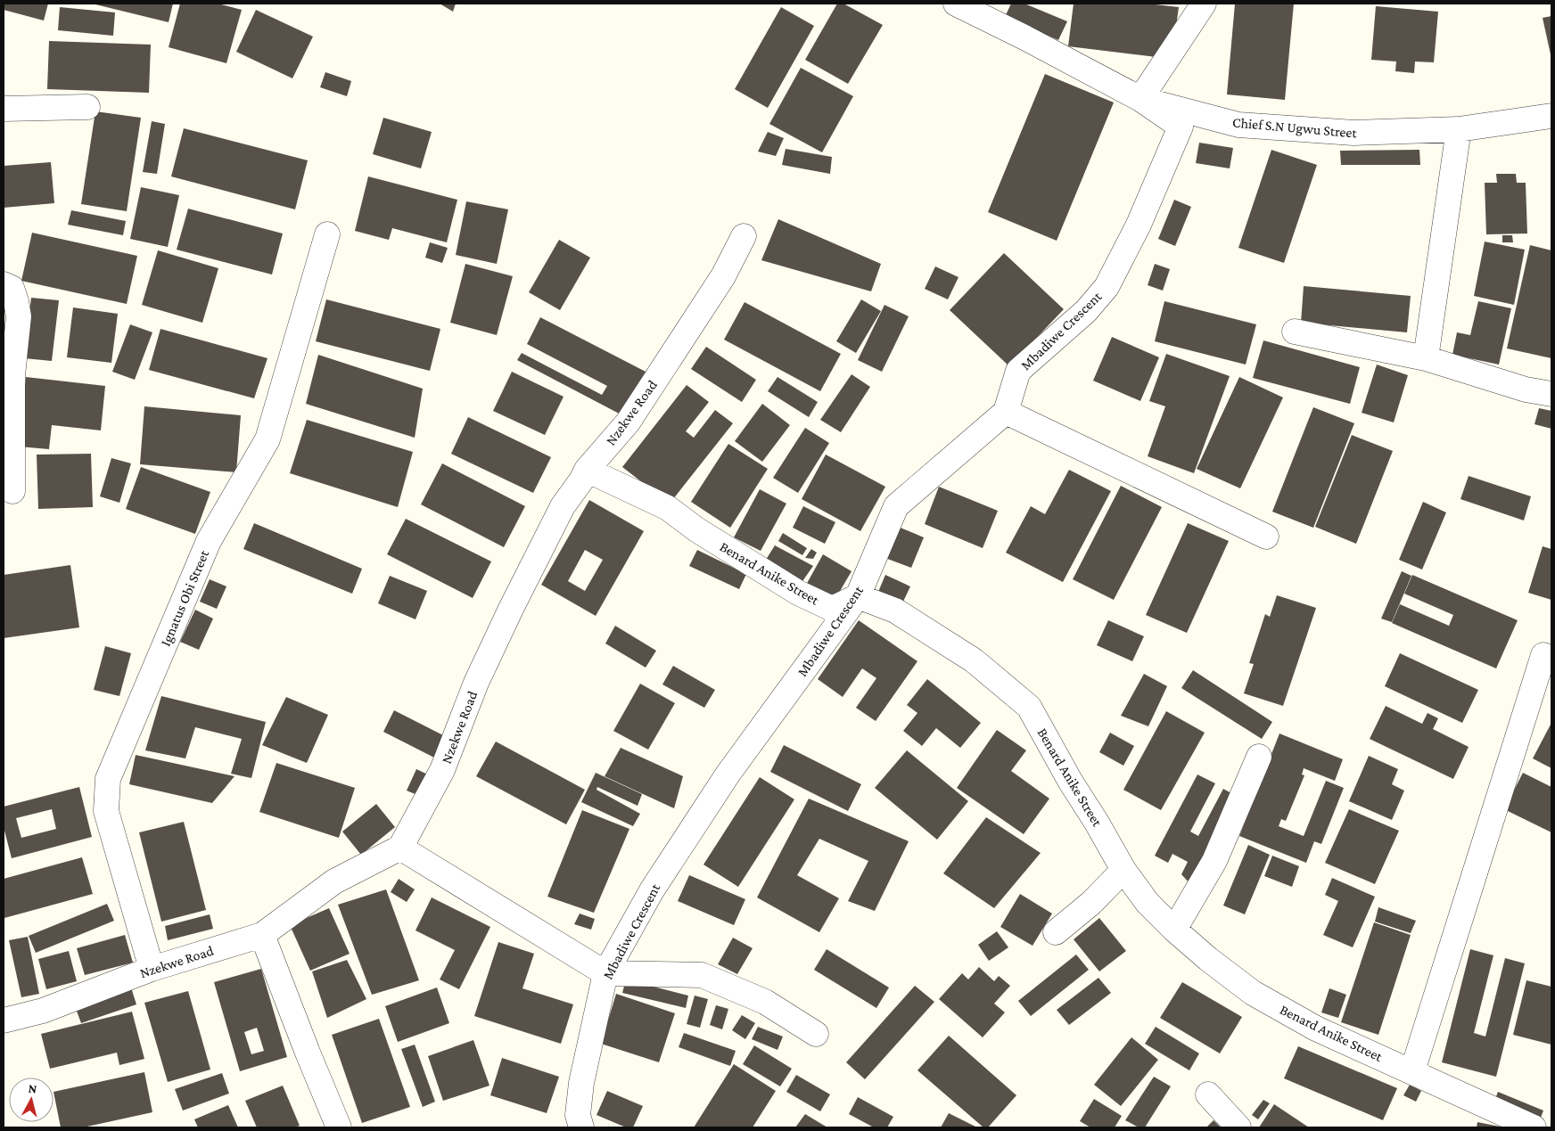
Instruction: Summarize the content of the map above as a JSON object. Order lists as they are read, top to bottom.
{
  "streets": {
    "street": [
      "Chief S.N Ugwu Street",
      "Mbadiwe Crescent",
      "Nzekwe Road",
      "Benard Anike Street",
      "Ignatus Obi Street"
    ]
  },
  "crossings": [
    ["Chief S.N Ugwu Street", "Mbadiwe Crescent"],
    ["Mbadiwe Crescent", "Benard Anike Street"],
    ["Nzekwe Road", "Benard Anike Street"],
    ["Nzekwe Road", "Ignatus Obi Street"]
  ],
  "north": "top"
}
